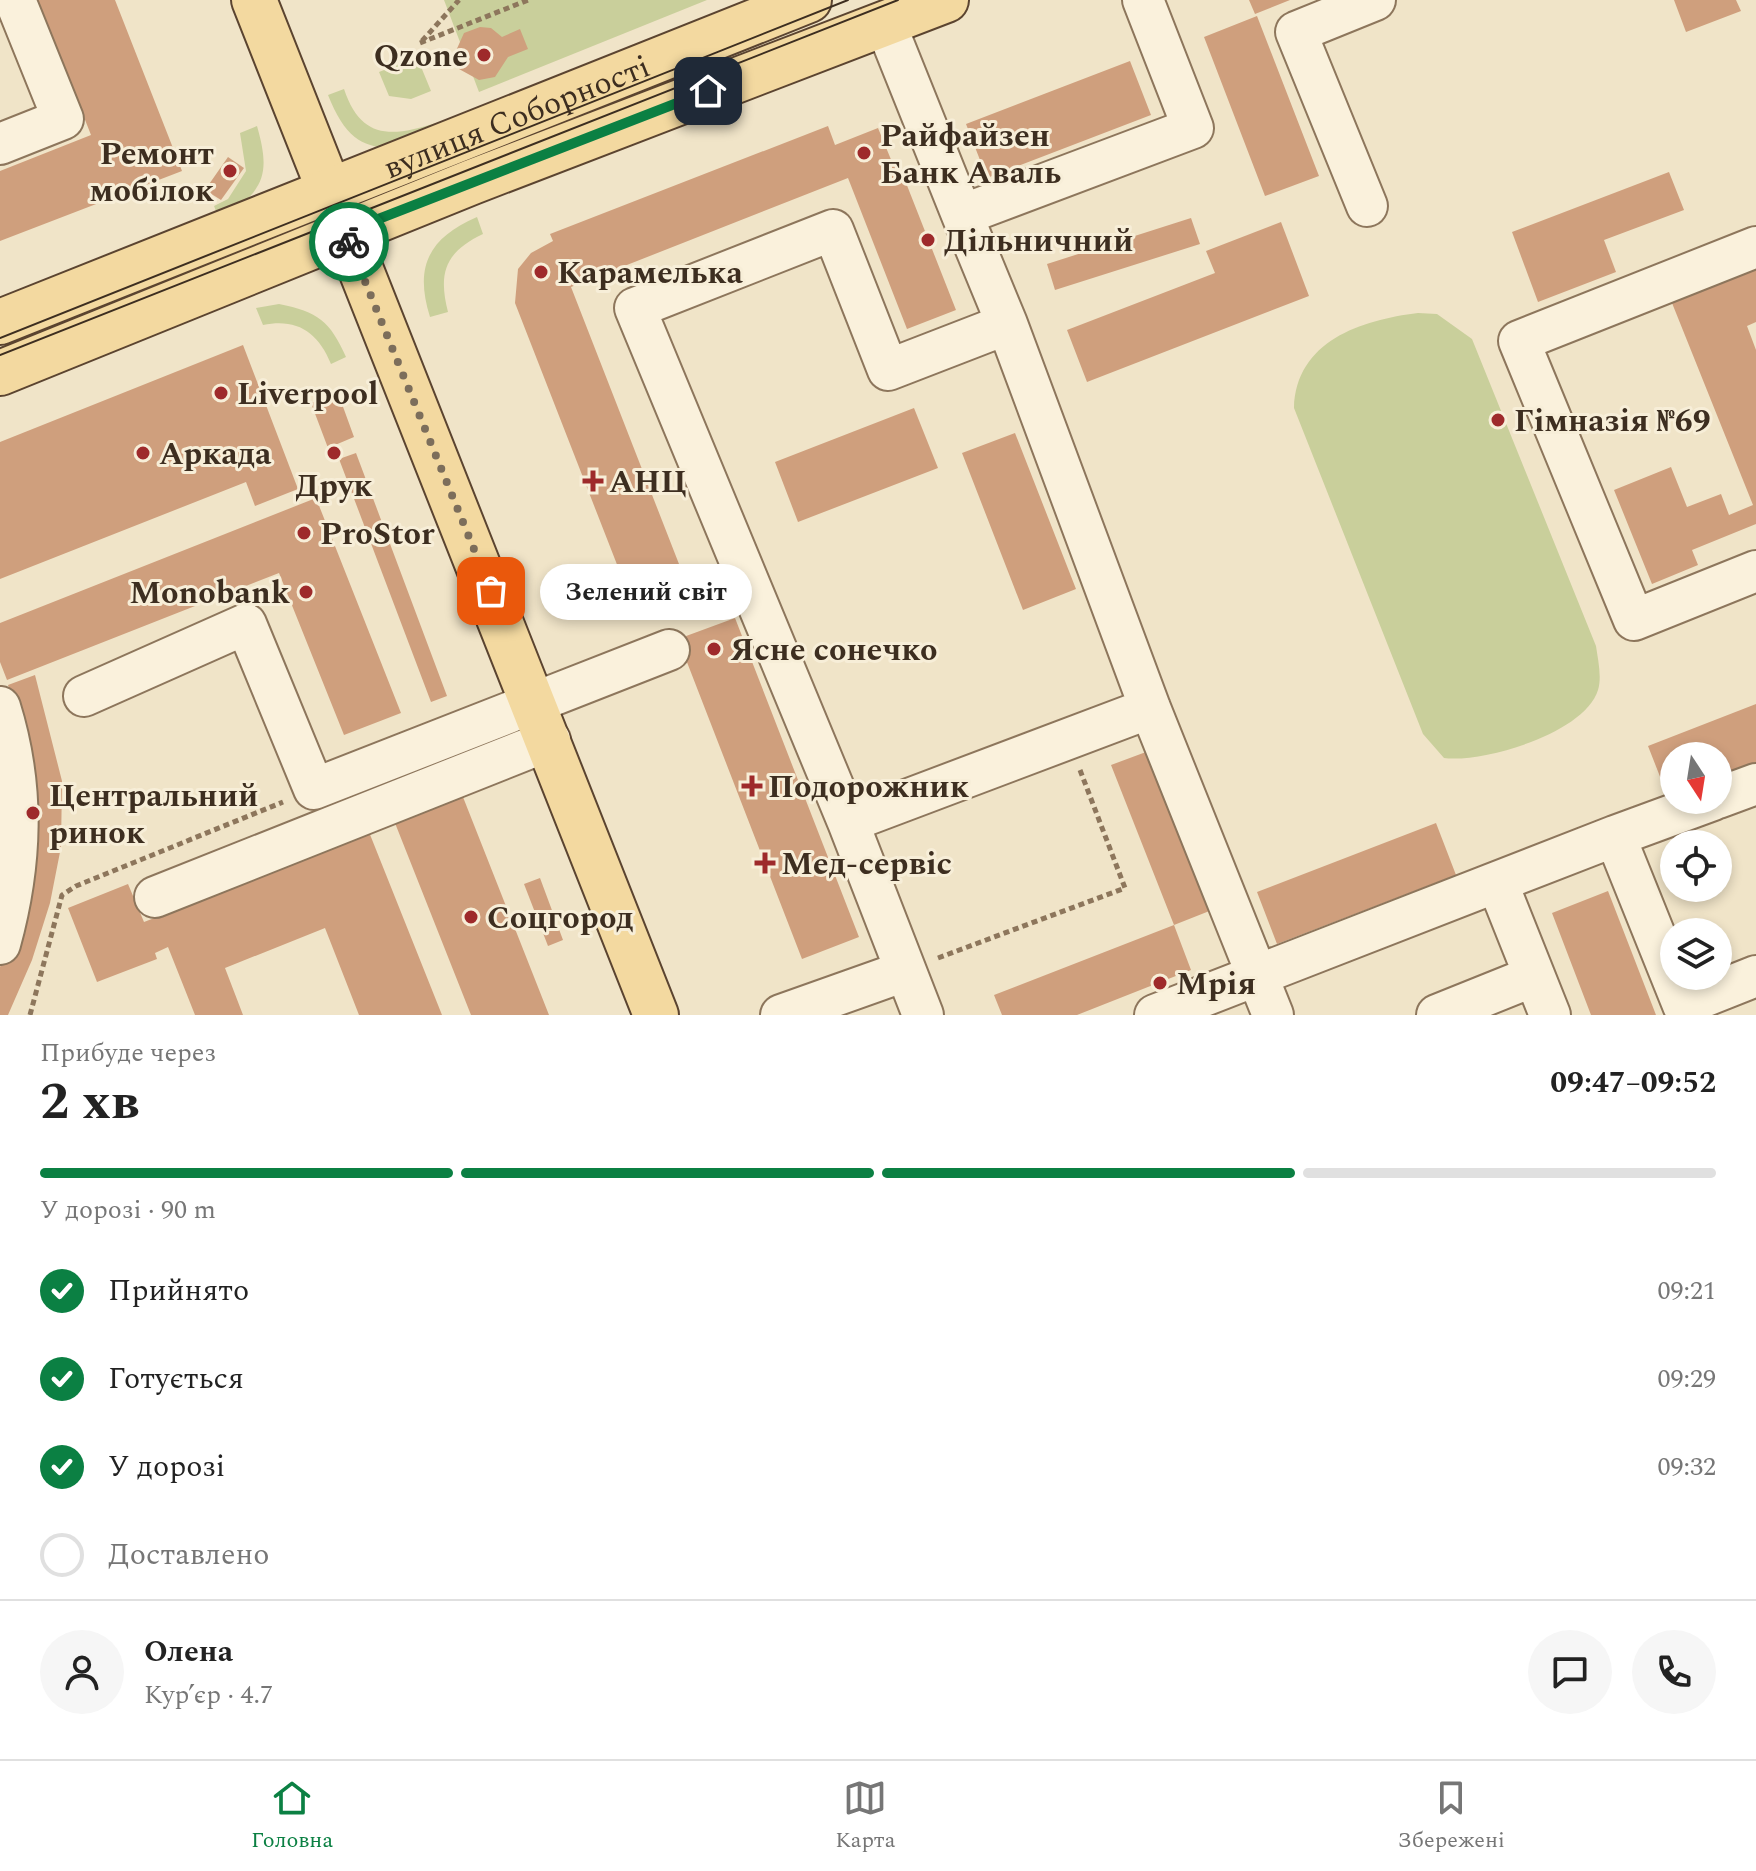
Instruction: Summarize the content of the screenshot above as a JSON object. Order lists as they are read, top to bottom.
{
  "streets": {
    "main road": ["вулиця Соборності"]
  },
  "places": {
    "other": [
      "Qzone",
      "Райфайзен Банк Аваль",
      "Ремонт мобілок",
      "Дільничний",
      "Карамелька",
      "Liverpool",
      "Гімназія №69",
      "Аркада",
      "Друк",
      "ProStor",
      "Зелений світ",
      "Monobank",
      "Ясне сонечко",
      "Центральний ринок",
      "Соцгород",
      "Мрія"
    ],
    "health": ["АНЦ", "Подорожник", "Мед-сервіс"]
  },
  "north": "bottom",
  "page": {
    "bubble": "Зелений світ",
    "heading": ["2 хв", "Прибуде через", "09:47–09:52"],
    "panel": ["Олена", "Кур’єр · 4.7"],
    "bar": "У дорозі · 90 m",
    "list": [
      ["Прийнято", "09:21"],
      ["Готується", "09:29"],
      ["У дорозі", "09:32"],
      "Доставлено"
    ],
    "tabs": ["Головна", "Карта", "Збережені"]
  }
}
